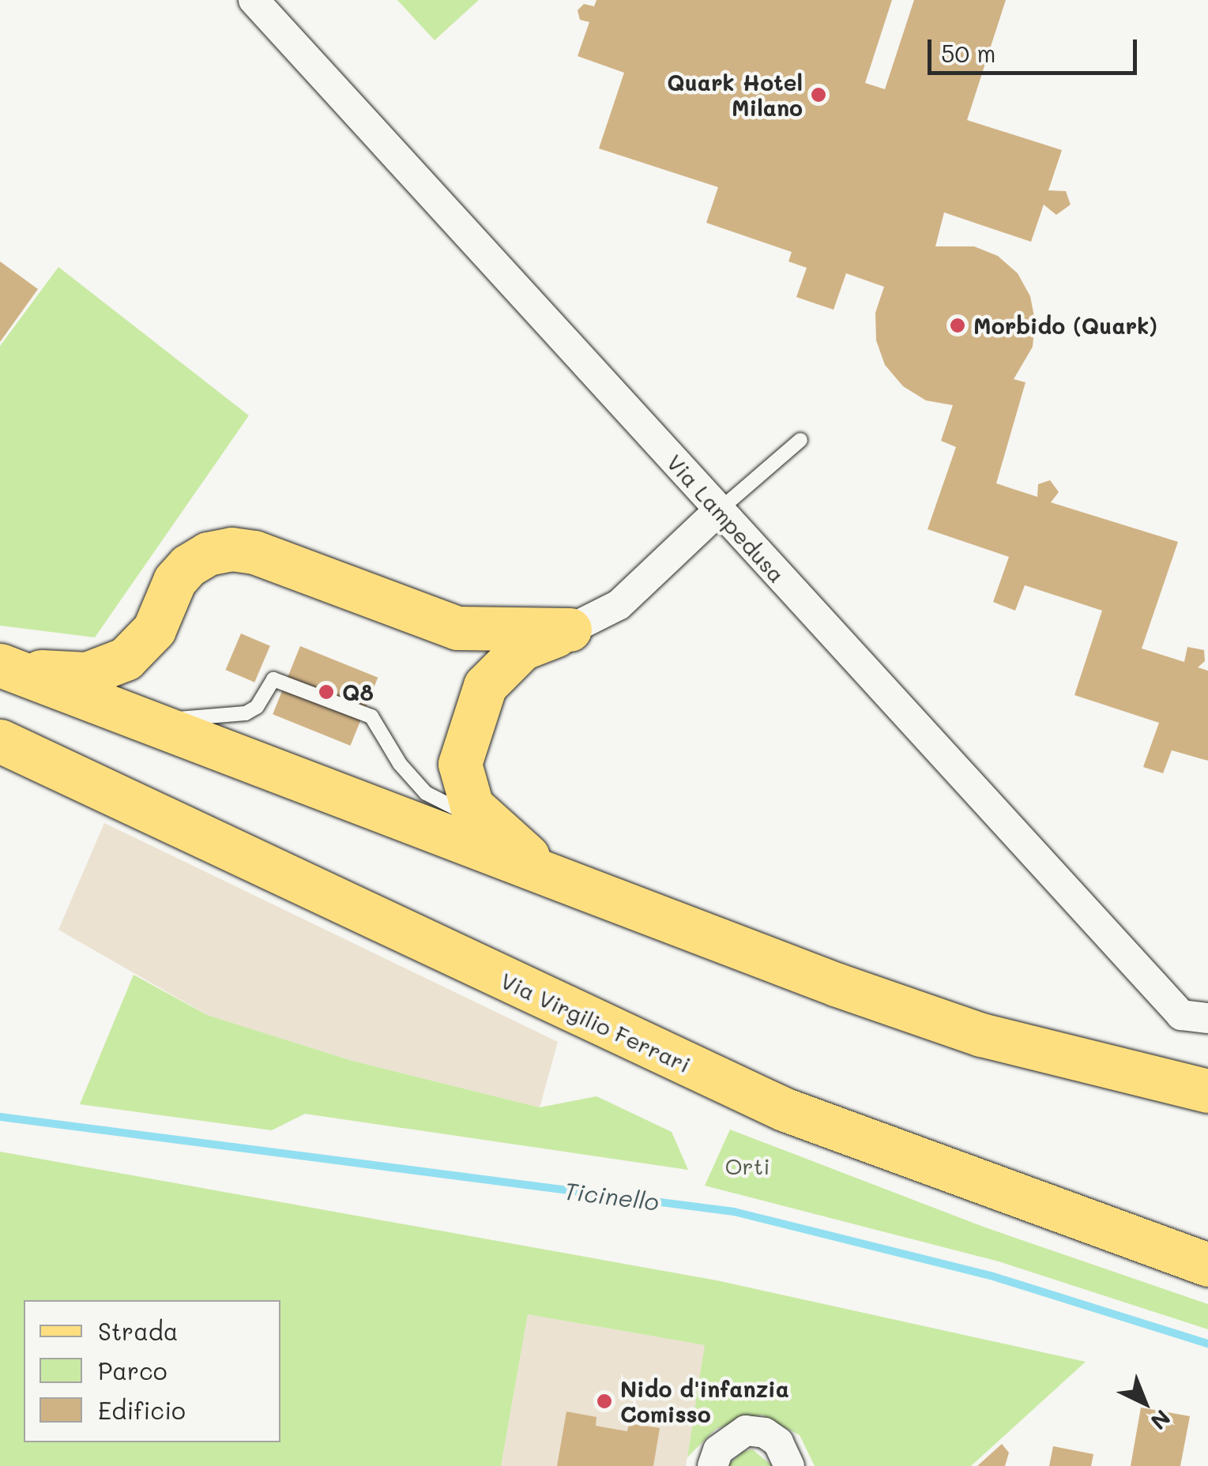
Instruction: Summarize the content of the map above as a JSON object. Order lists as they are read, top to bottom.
{
  "streets": {
    "main road": ["Via Virgilio Ferrari"],
    "street": ["Via Lampedusa"]
  },
  "water": ["Ticinello"],
  "parks": ["Orti"],
  "places": [
    "Quark Hotel Milano",
    "Morbido (Quark)",
    "Q8",
    "Nido d'infanzia Comisso"
  ],
  "legend": ["Strada", "Parco", "Edificio"],
  "scale_bar": "50 m",
  "north": "bottom right"
}
